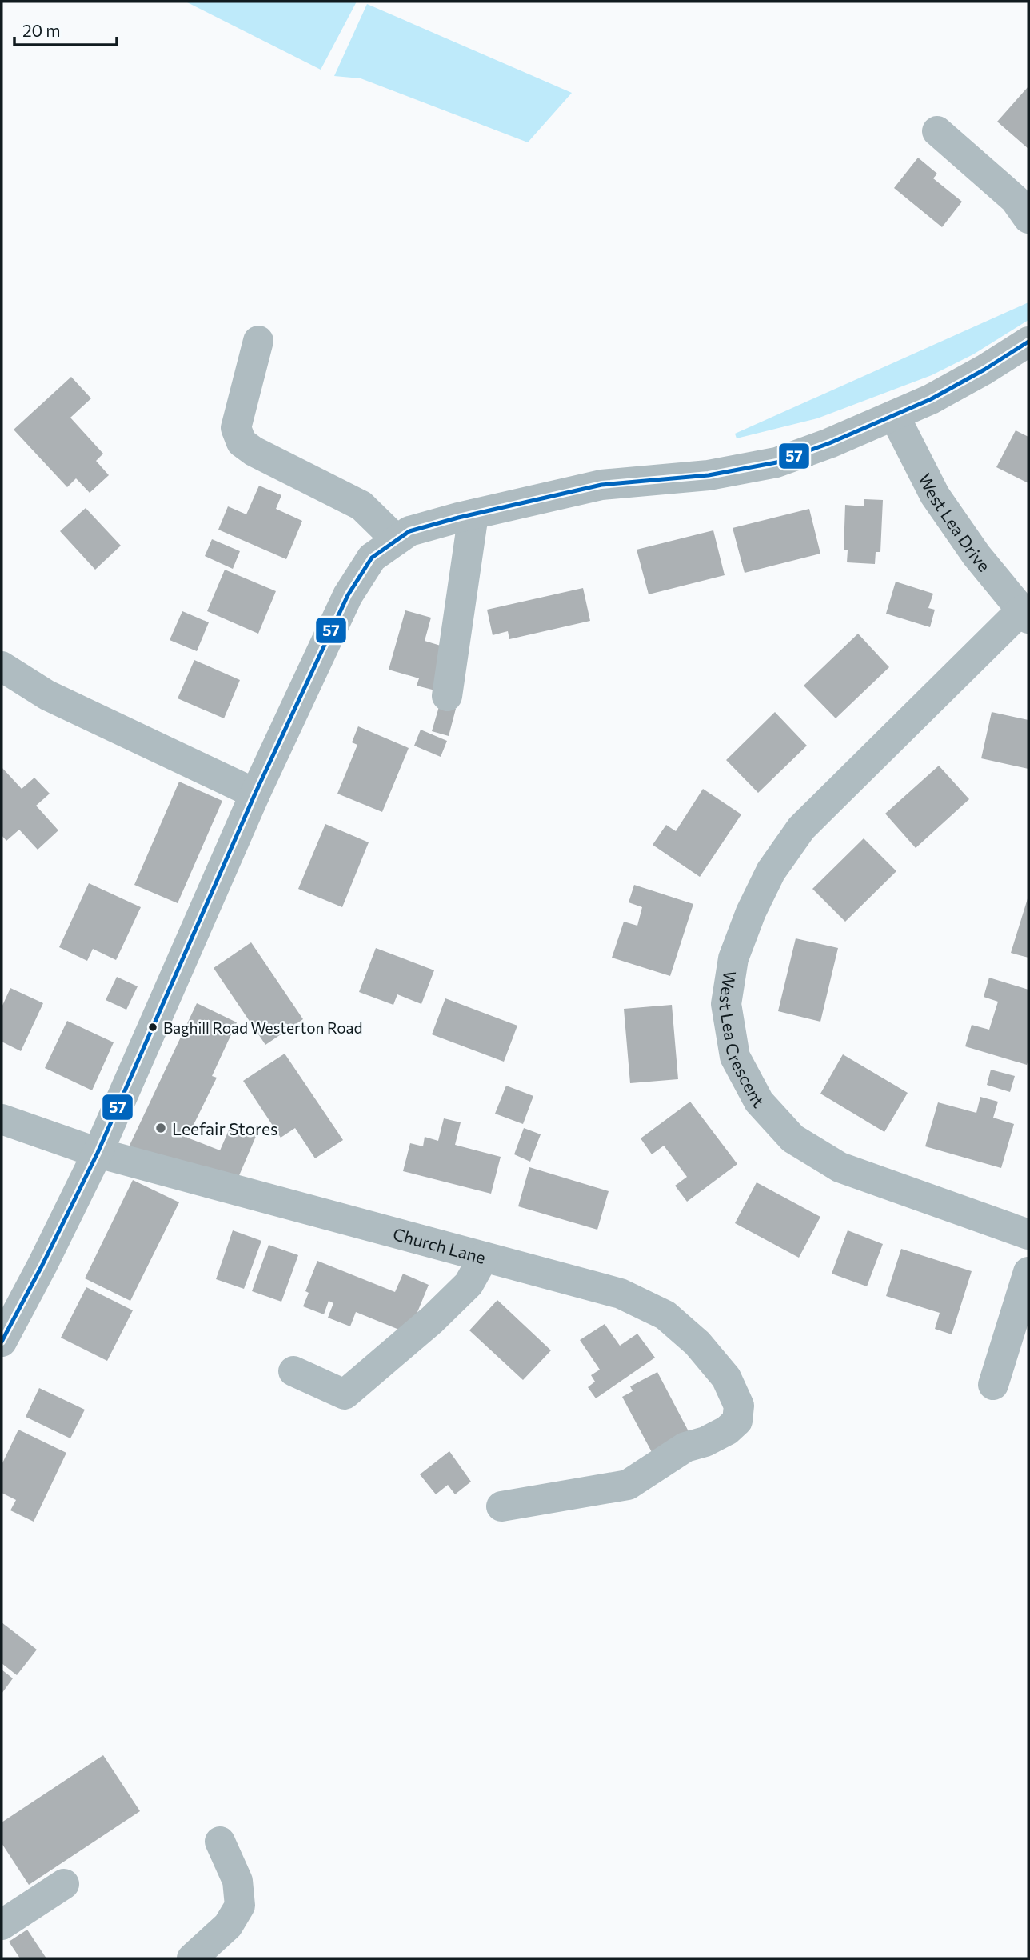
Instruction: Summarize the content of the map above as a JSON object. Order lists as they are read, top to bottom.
{
  "streets": {
    "street": ["West Lea Drive", "West Lea Crescent", "Church Lane"]
  },
  "crossings": [
    ["West Lea Drive", "West Lea Crescent"]
  ],
  "places": ["Baghill Road Westerton Road", "Leefair Stores"],
  "lines": ["transit line 57"],
  "scale_bar": "20 m"
}
